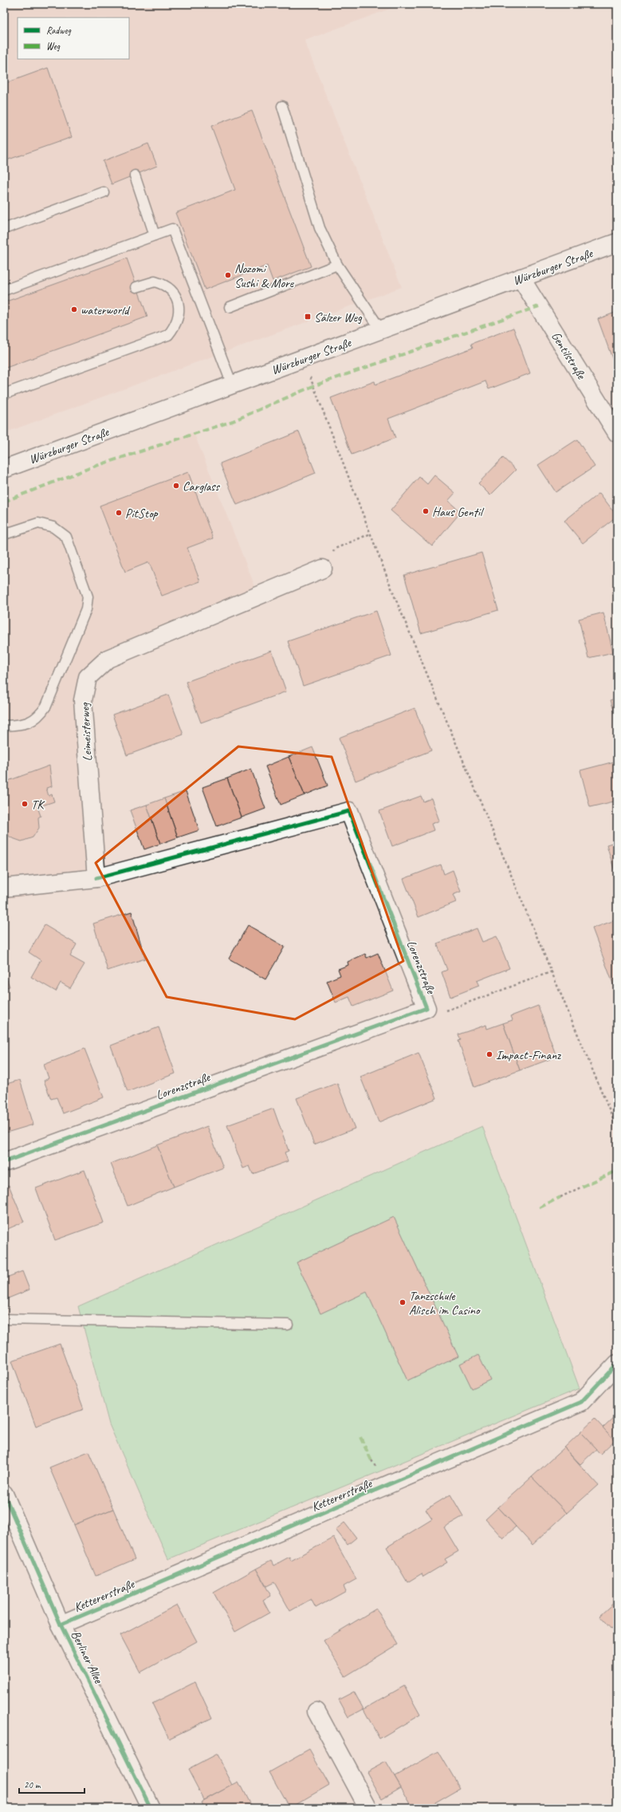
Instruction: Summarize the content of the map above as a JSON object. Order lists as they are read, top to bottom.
{
  "streets": {
    "street": [
      "Würzburger Straße",
      "Gentilstraße",
      "Leimeisterweg",
      "Lorenzstraße",
      "Kettererstraße",
      "Berliner Allee"
    ]
  },
  "crossings": [
    ["Würzburger Straße", "Gentilstraße"],
    ["Leimeisterweg", "Lorenzstraße"],
    ["Kettererstraße", "Berliner Allee"]
  ],
  "places": {
    "other": [
      "Nozomi Sushi & More",
      "waterworld",
      "Carglass",
      "Haus Gentil",
      "PitStop",
      "TK",
      "Impact-Finanz",
      "Tanzschule Alisch im Casino"
    ],
    "transit": ["Sälzer Weg"]
  },
  "legend": ["Radweg", "Weg"],
  "scale_bar": "20 m"
}
